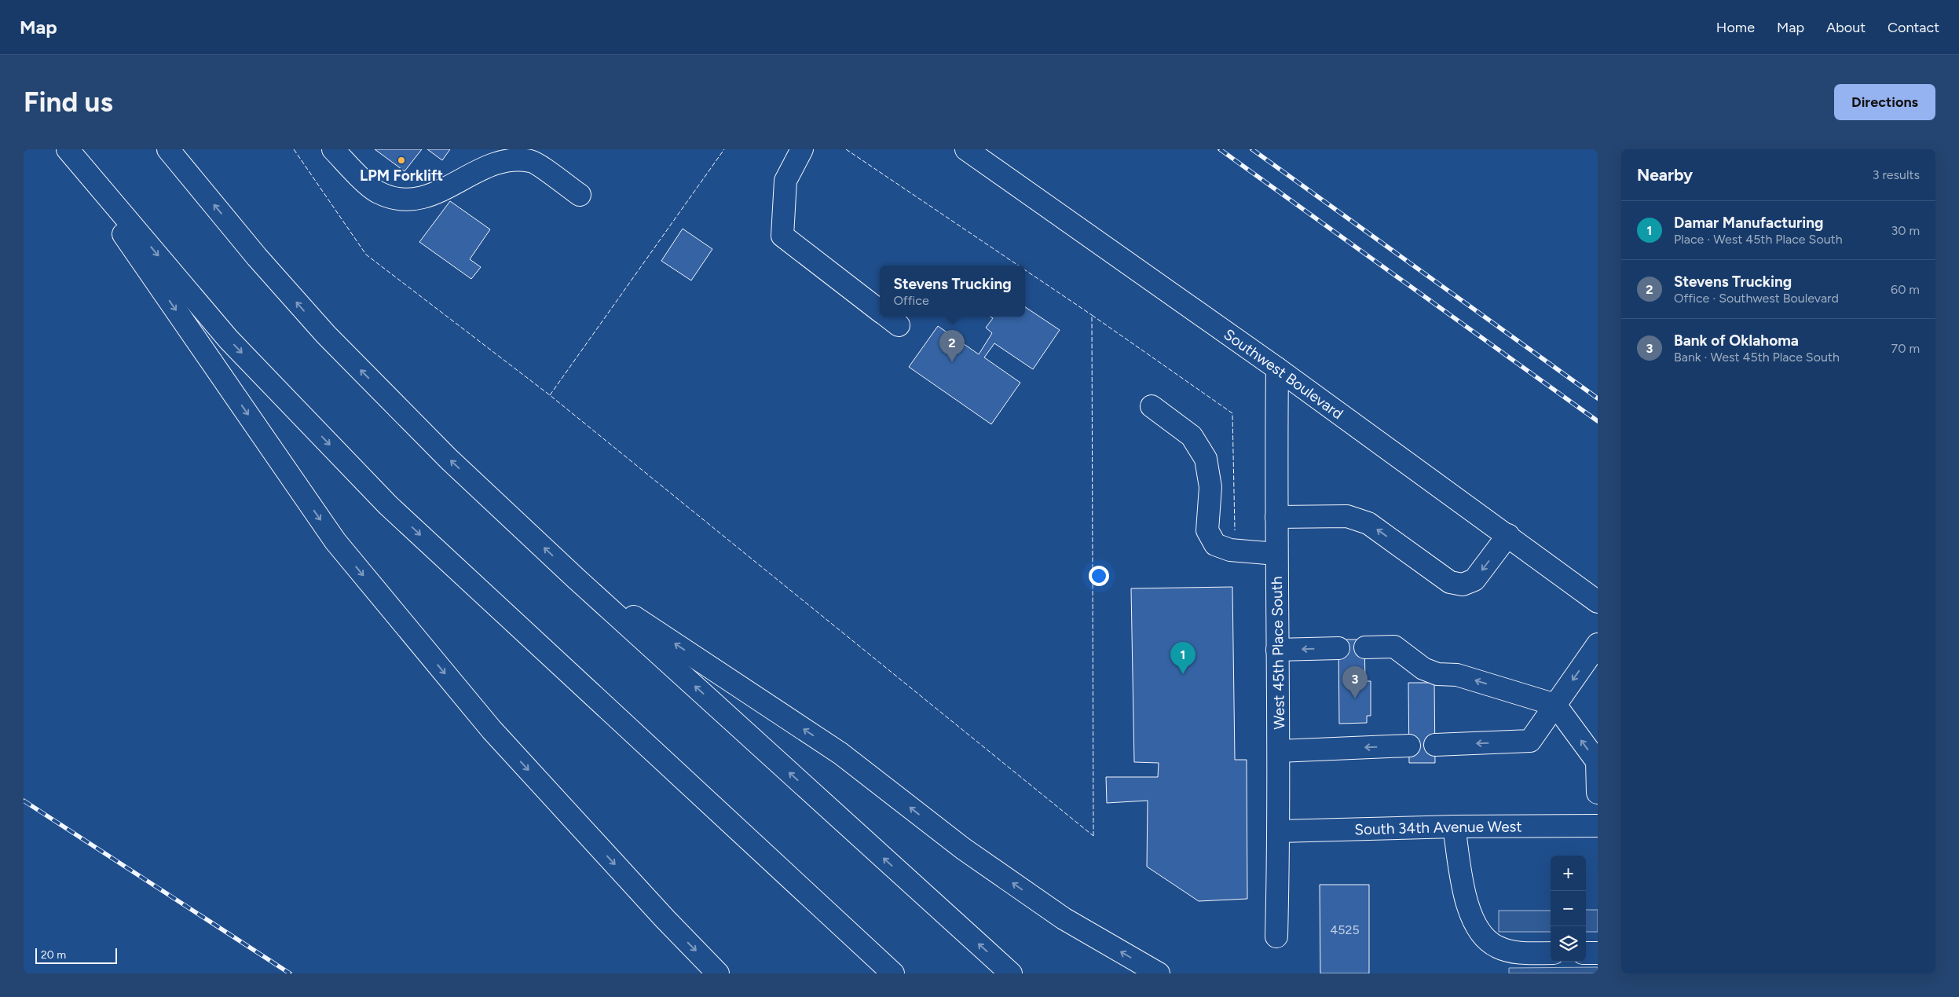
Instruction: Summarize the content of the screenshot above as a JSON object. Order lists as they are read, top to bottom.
{
  "streets": {
    "main road": ["Southwest Boulevard", "West 45th Place South", "South 34th Avenue West"]
  },
  "crossings": [
    ["Southwest Boulevard", "West 45th Place South"],
    ["West 45th Place South", "South 34th Avenue West"]
  ],
  "places": ["LPM Forklift"],
  "house_numbers": ["4525"],
  "scale_bar": "20 m",
  "page": {
    "header": "Map",
    "nav": [
      "Home",
      "Map",
      "About",
      "Contact"
    ],
    "buttons": "Directions",
    "title": "Find us",
    "heading": ["Nearby", "3 results"],
    "list": [
      {
        "mark": "1",
        "name": "Damar Manufacturing",
        "note": "Place · West 45th Place South",
        "value": "30 m"
      },
      {
        "mark": "2",
        "name": "Stevens Trucking",
        "note": "Office · Southwest Boulevard",
        "value": "60 m"
      },
      {
        "mark": "3",
        "name": "Bank of Oklahoma",
        "note": "Bank · West 45th Place South",
        "value": "70 m"
      }
    ],
    "popup": ["Stevens Trucking", "Office"],
    "pins": ["2", "1", "3"],
    "map_buttons": ["+", "−"],
    "scale": "20 m"
  }
}
